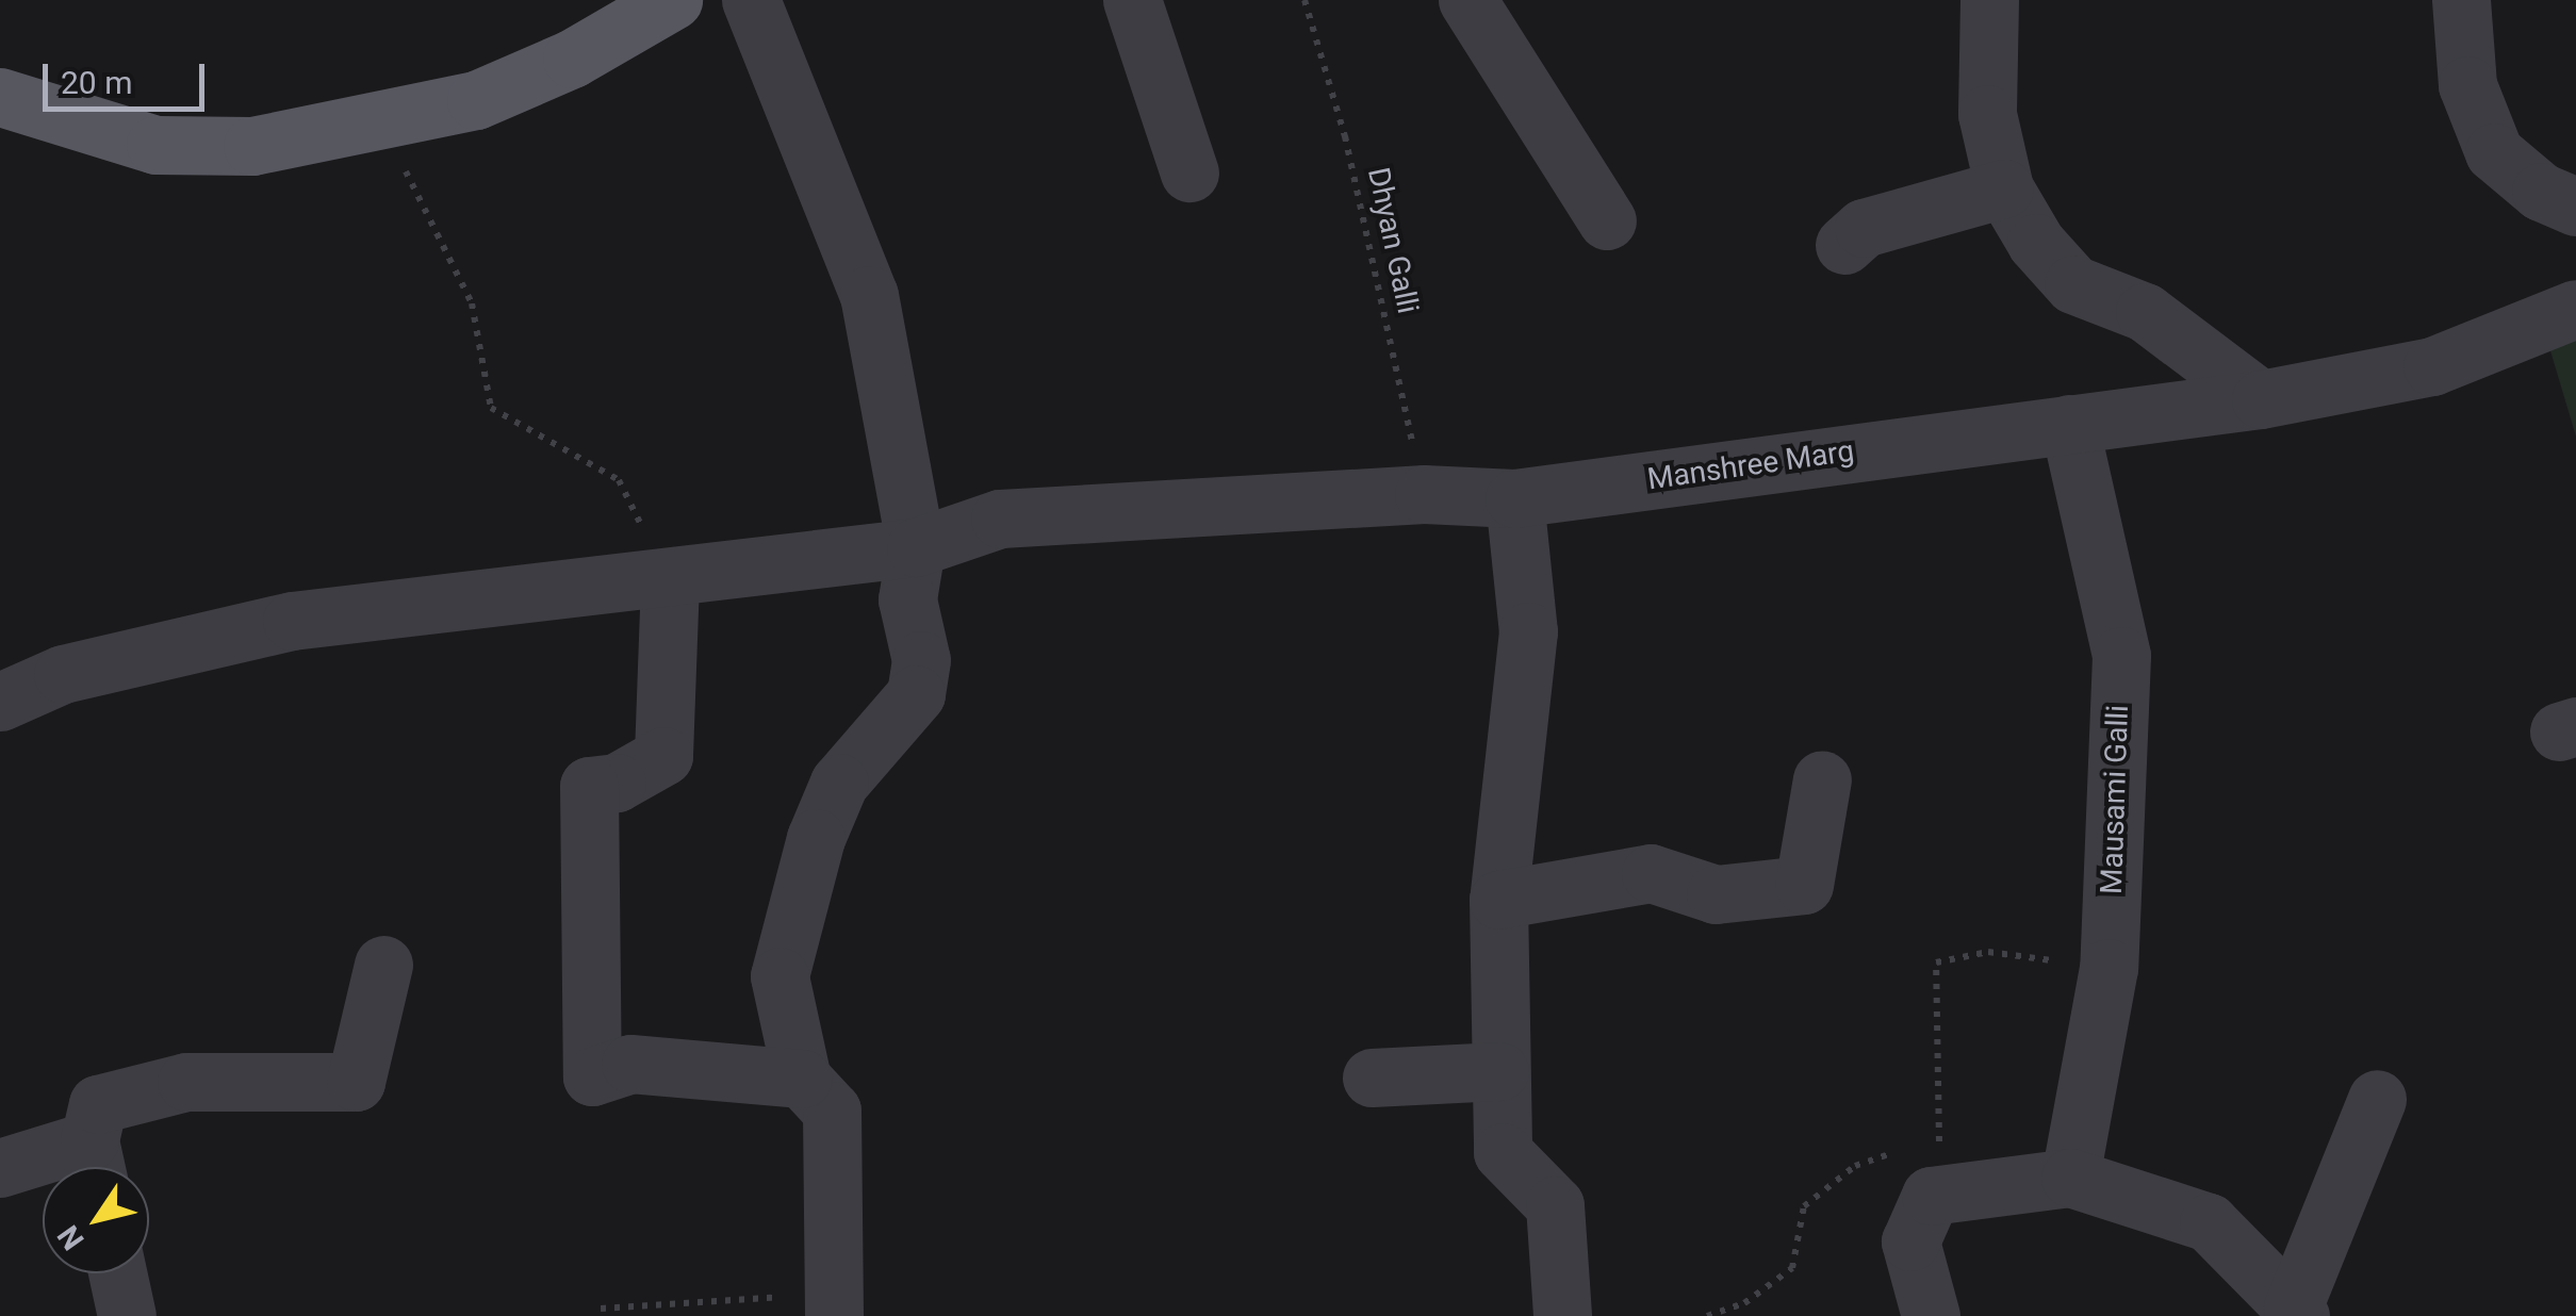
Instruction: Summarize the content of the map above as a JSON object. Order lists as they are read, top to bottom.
{
  "streets": {
    "street": ["Manshree Marg", "Mausami Galli"],
    "path": ["Dhyan Galli"]
  },
  "crossings": [
    ["Dhyan Galli", "Manshree Marg"],
    ["Manshree Marg", "Mausami Galli"]
  ],
  "scale_bar": "20 m",
  "north": "bottom left"
}
